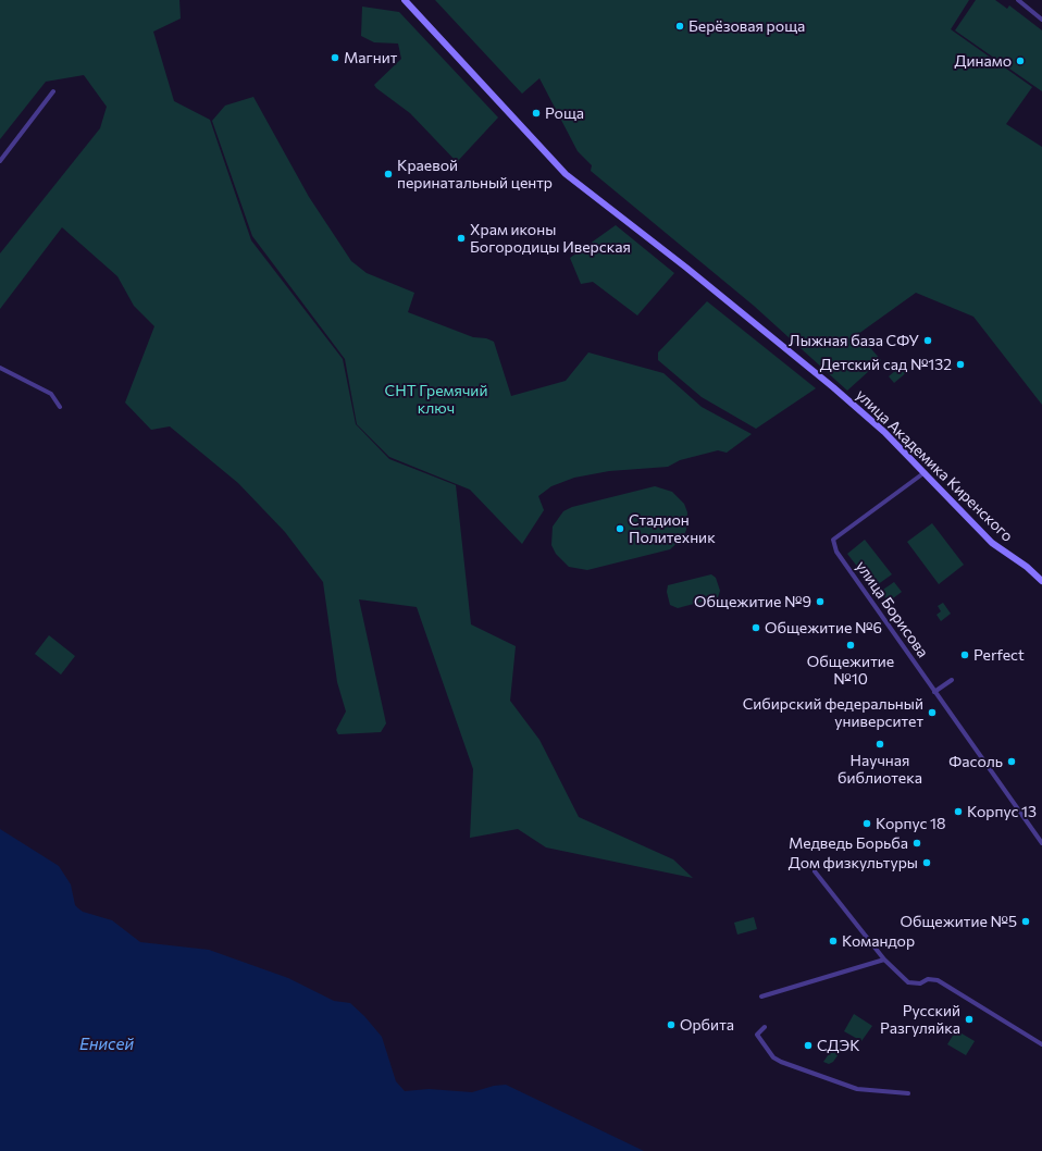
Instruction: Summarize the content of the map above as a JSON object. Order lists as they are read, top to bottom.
{
  "streets": {
    "main road": ["улица Академика Киренского"],
    "street": ["улица Борисова"]
  },
  "crossings": [
    ["улица Академика Киренского", "улица Борисова"]
  ],
  "water": ["Енисей"],
  "parks": ["СНТ Гремячий ключ"],
  "places": [
    "Берёзовая роща",
    "Магнит",
    "Динамо",
    "Роща",
    "Краевой перинатальный центр",
    "Храм иконы Богородицы Иверская",
    "Лыжная база СФУ",
    "Детский сад №132",
    "Стадион Политехник",
    "Общежитие №9",
    "Общежитие №6",
    "Общежитие №10",
    "Perfect",
    "Сибирский федеральный университет",
    "Научная библиотека",
    "Фасоль",
    "Корпус 13",
    "Корпус 18",
    "Медведь Борьба",
    "Дом физкультуры",
    "Общежитие №5",
    "Командор",
    "Русский Разгуляйка",
    "Орбита",
    "СДЭК"
  ]
}
